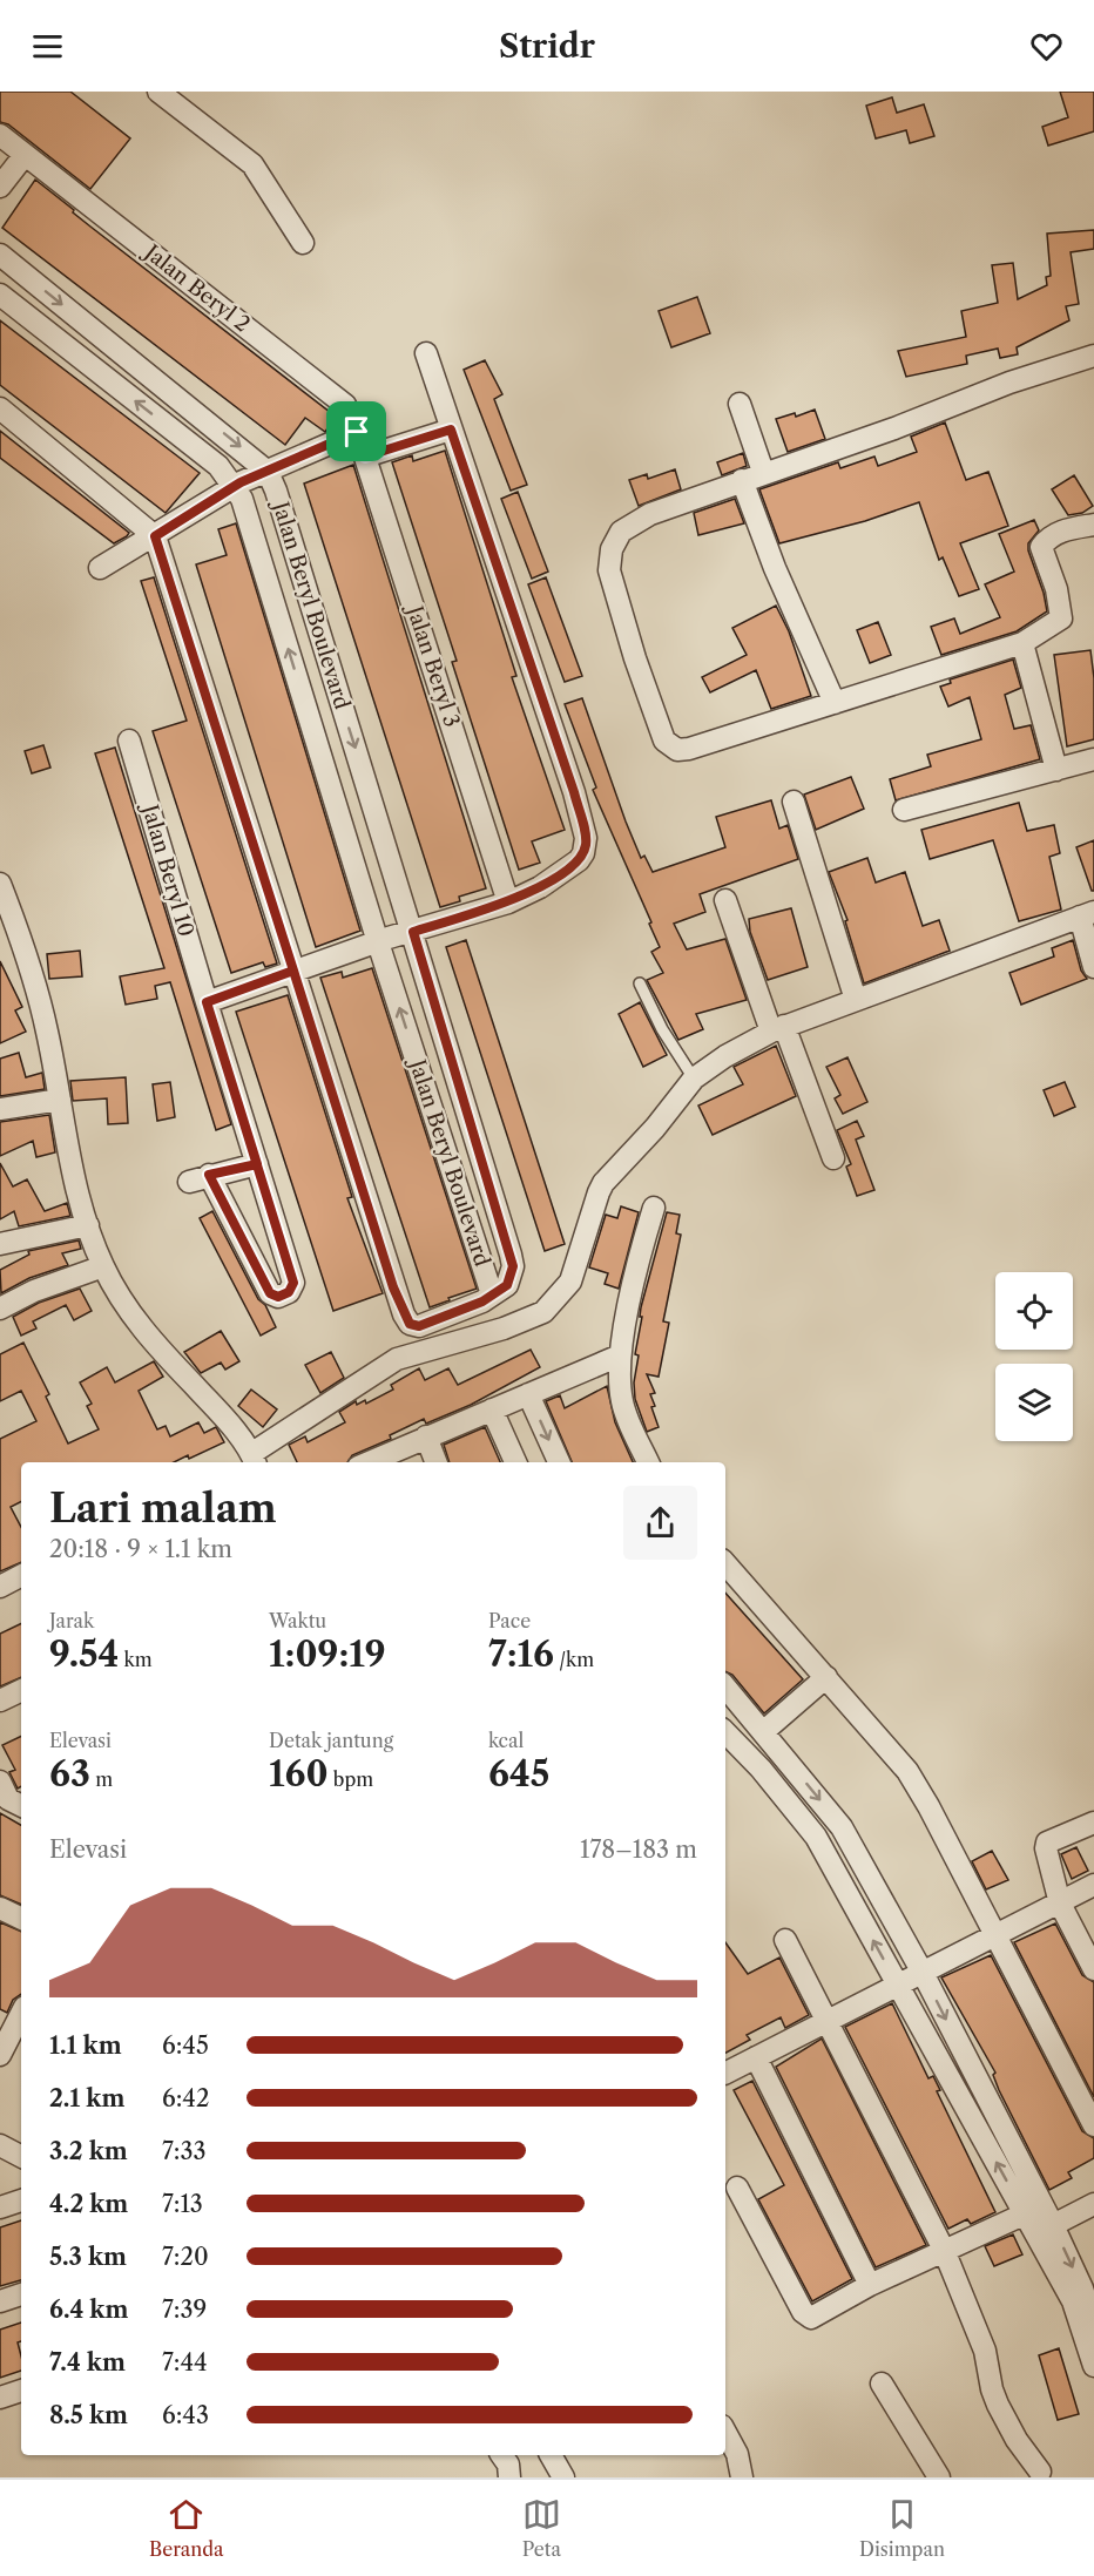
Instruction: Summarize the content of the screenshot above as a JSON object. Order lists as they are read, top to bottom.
{
  "streets": {
    "street": [
      "Jalan Beryl 2",
      "Jalan Beryl Boulevard",
      "Jalan Beryl 3",
      "Jalan Beryl 10"
    ]
  },
  "crossings": [
    ["Jalan Beryl 2", "Jalan Beryl 3"]
  ],
  "page": {
    "header": "Stridr",
    "heading": ["Lari malam", "20:18 · 9 × 1.1 km"],
    "stats": [
      ["Jarak", "9.54 km"],
      ["Waktu", "1:09:19"],
      ["Pace", "7:16 /km"],
      ["Elevasi", "63 m"],
      ["Detak jantung", "160 bpm"],
      ["kcal", "645"]
    ],
    "chart": ["Elevasi", "178–183 m"],
    "list": [
      {
        "name": "1.1 km",
        "note": "6:45"
      },
      {
        "name": "2.1 km",
        "note": "6:42"
      },
      {
        "name": "3.2 km",
        "note": "7:33"
      },
      {
        "name": "4.2 km",
        "note": "7:13"
      },
      {
        "name": "5.3 km",
        "note": "7:20"
      },
      {
        "name": "6.4 km",
        "note": "7:39"
      },
      {
        "name": "7.4 km",
        "note": "7:44"
      },
      {
        "name": "8.5 km",
        "note": "6:43"
      }
    ],
    "tabs": ["Beranda", "Peta", "Disimpan"]
  }
}
